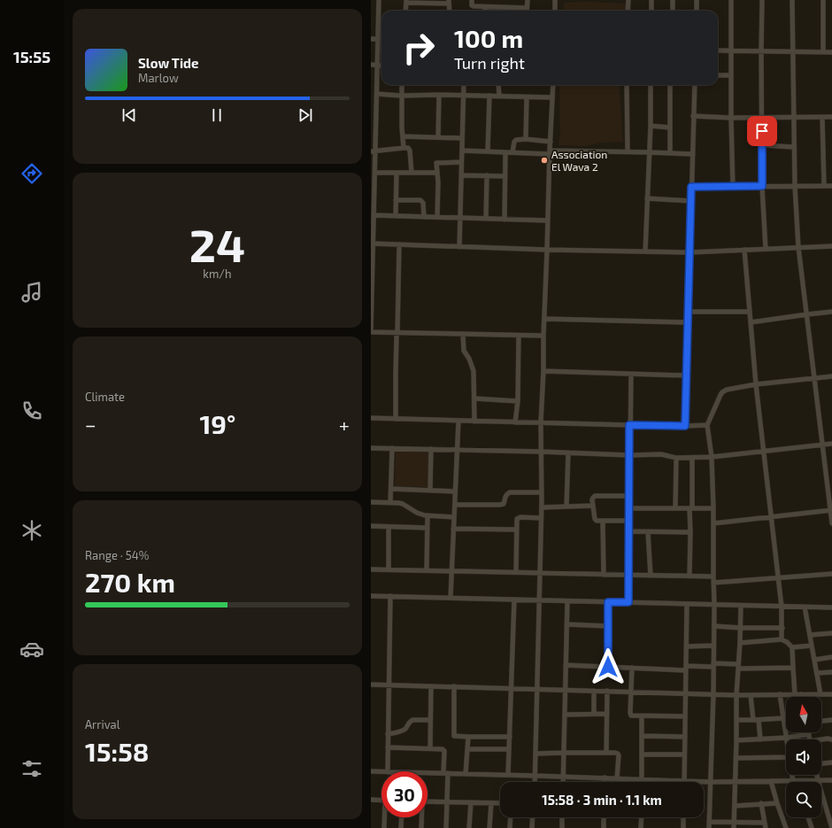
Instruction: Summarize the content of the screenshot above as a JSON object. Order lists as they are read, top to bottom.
{
  "places": ["Association El Wava 2"],
  "north": "top",
  "page": {
    "tabs": "15:55",
    "turn": ["100 m", "Turn right"],
    "song": ["Slow Tide", "Marlow"],
    "tile": [
      ["24", "km/h"],
      "Climate",
      ["Range · 54%", "270 km"],
      ["Arrival", "15:58"]
    ],
    "heat": ["−", "19°", "+"],
    "limit": "30",
    "trip": "15:58 · 3 min · 1.1 km"
  }
}
